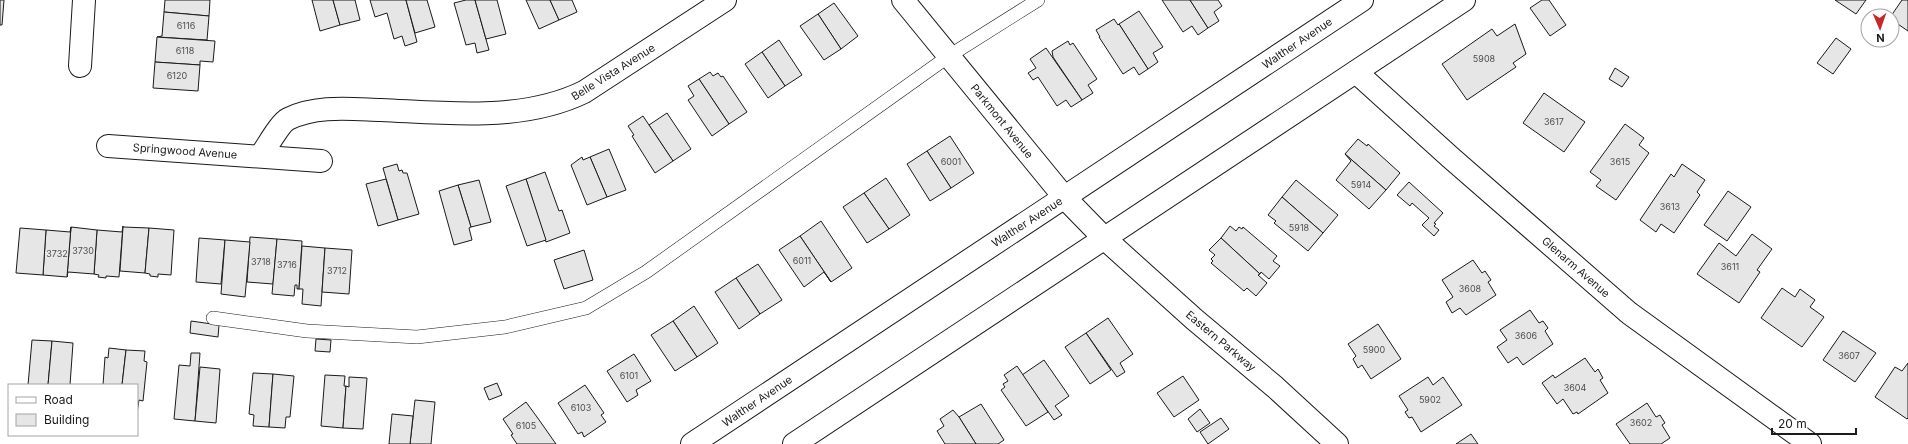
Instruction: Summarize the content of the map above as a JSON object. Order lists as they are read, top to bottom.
{
  "streets": {
    "street": [
      "Walther Avenue",
      "Belle Vista Avenue",
      "Parkmont Avenue",
      "Springwood Avenue",
      "Glenarm Avenue",
      "Eastern Parkway"
    ]
  },
  "crossings": [
    ["Walther Avenue", "Parkmont Avenue"],
    ["Belle Vista Avenue", "Springwood Avenue"],
    ["Parkmont Avenue", "Eastern Parkway"]
  ],
  "house_numbers": [
    "6116",
    "6118",
    "5908",
    "6120",
    "3617",
    "6001",
    "3615",
    "5914",
    "3613",
    "5918",
    "3730",
    "3732",
    "6011",
    "3718",
    "3716",
    "3611",
    "3712",
    "3608",
    "3606",
    "5900",
    "3607",
    "6101",
    "3604",
    "5902",
    "6103",
    "3602",
    "6105"
  ],
  "legend": ["Road", "Building"],
  "scale_bar": "20 m",
  "north": "bottom"
}
